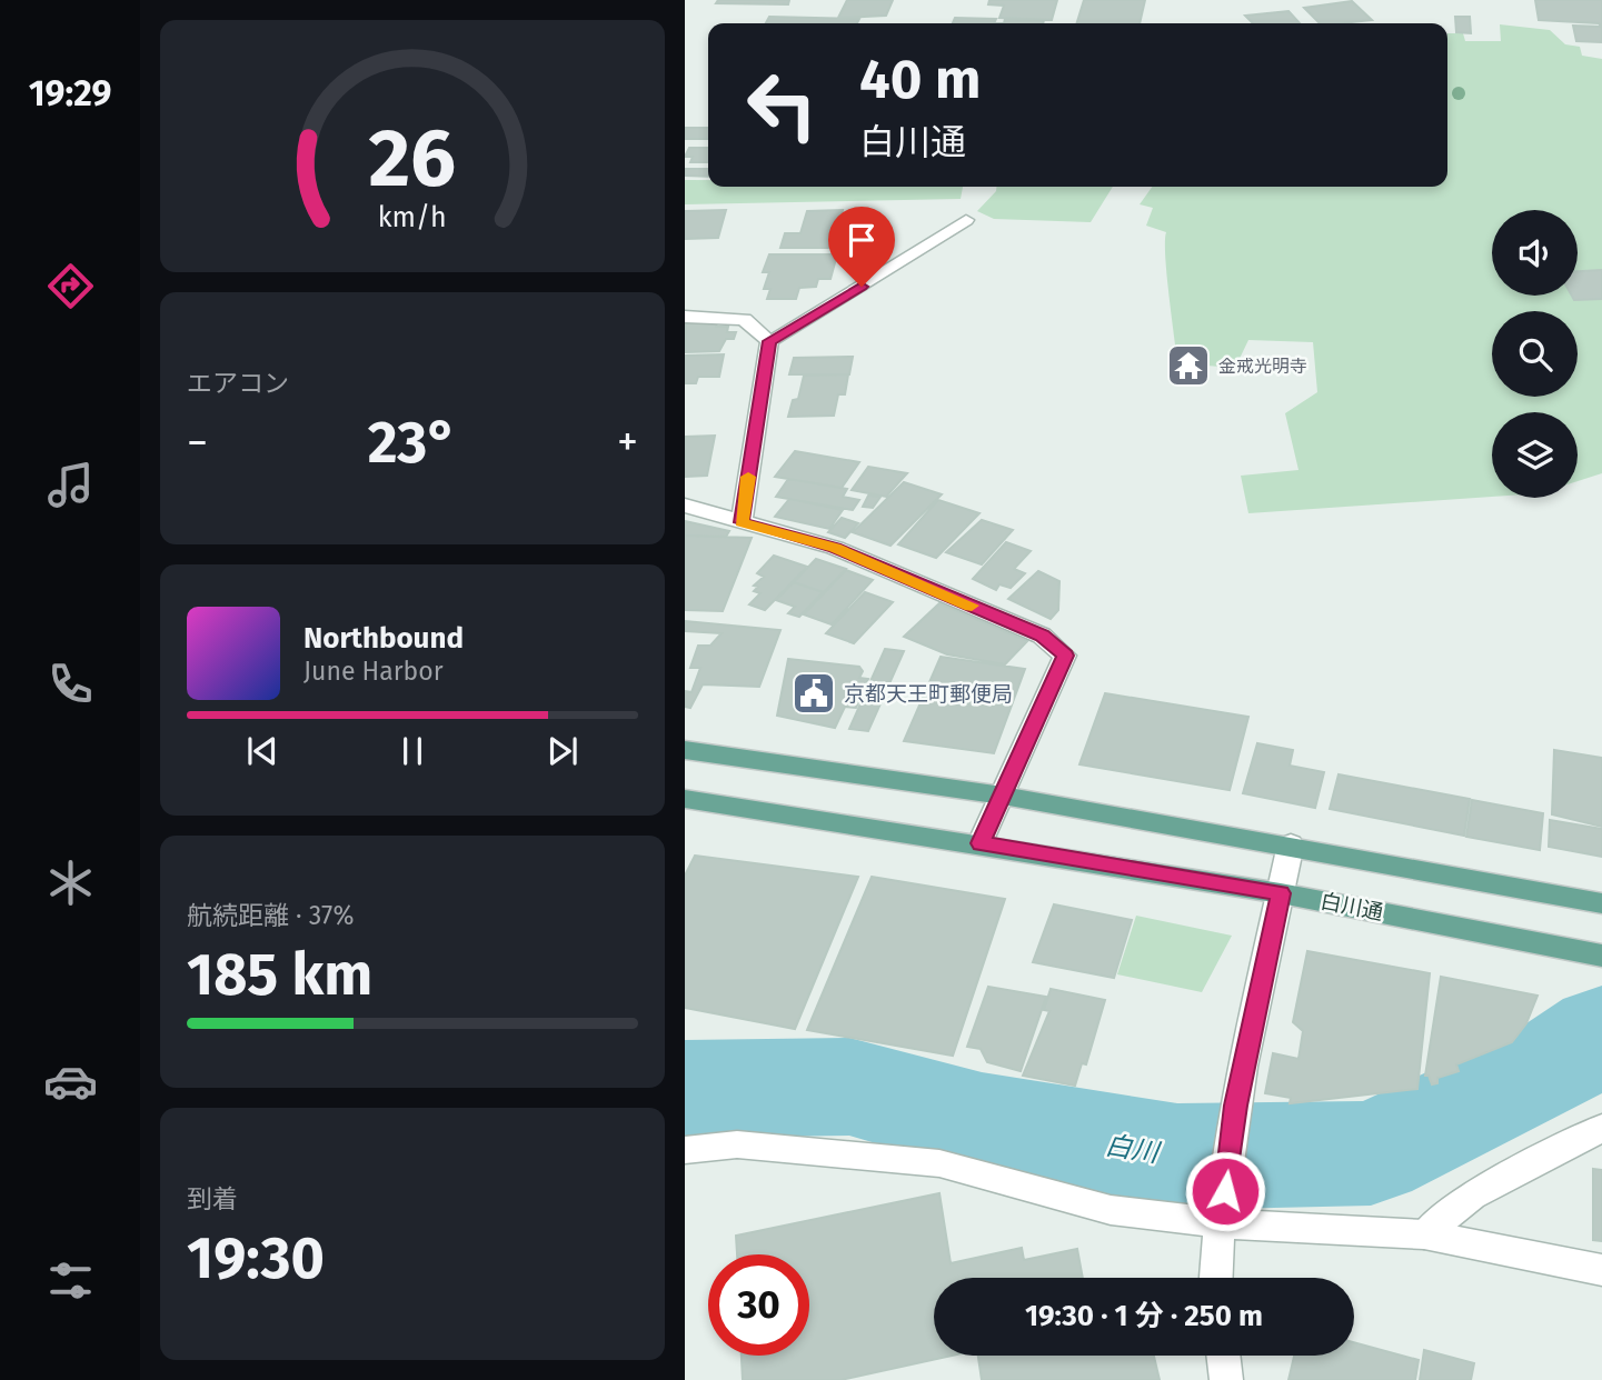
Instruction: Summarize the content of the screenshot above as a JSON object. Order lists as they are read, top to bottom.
{
  "streets": {
    "main road": ["白川通"]
  },
  "water": ["白川"],
  "places": {
    "temple": ["金戒光明寺"],
    "public building": ["京都天王町郵便局"]
  },
  "page": {
    "tabs": "19:29",
    "turn": ["40 m", "白川通"],
    "tile": [
      "エアコン",
      ["航続距離 · 37%", "185 km"],
      ["到着", "19:30"]
    ],
    "heat": ["−", "23°", "+"],
    "song": ["Northbound", "June Harbor"],
    "limit": "30",
    "trip": "19:30 · 1 分 · 250 m",
    "gauge": ["26", "km/h"]
  }
}
